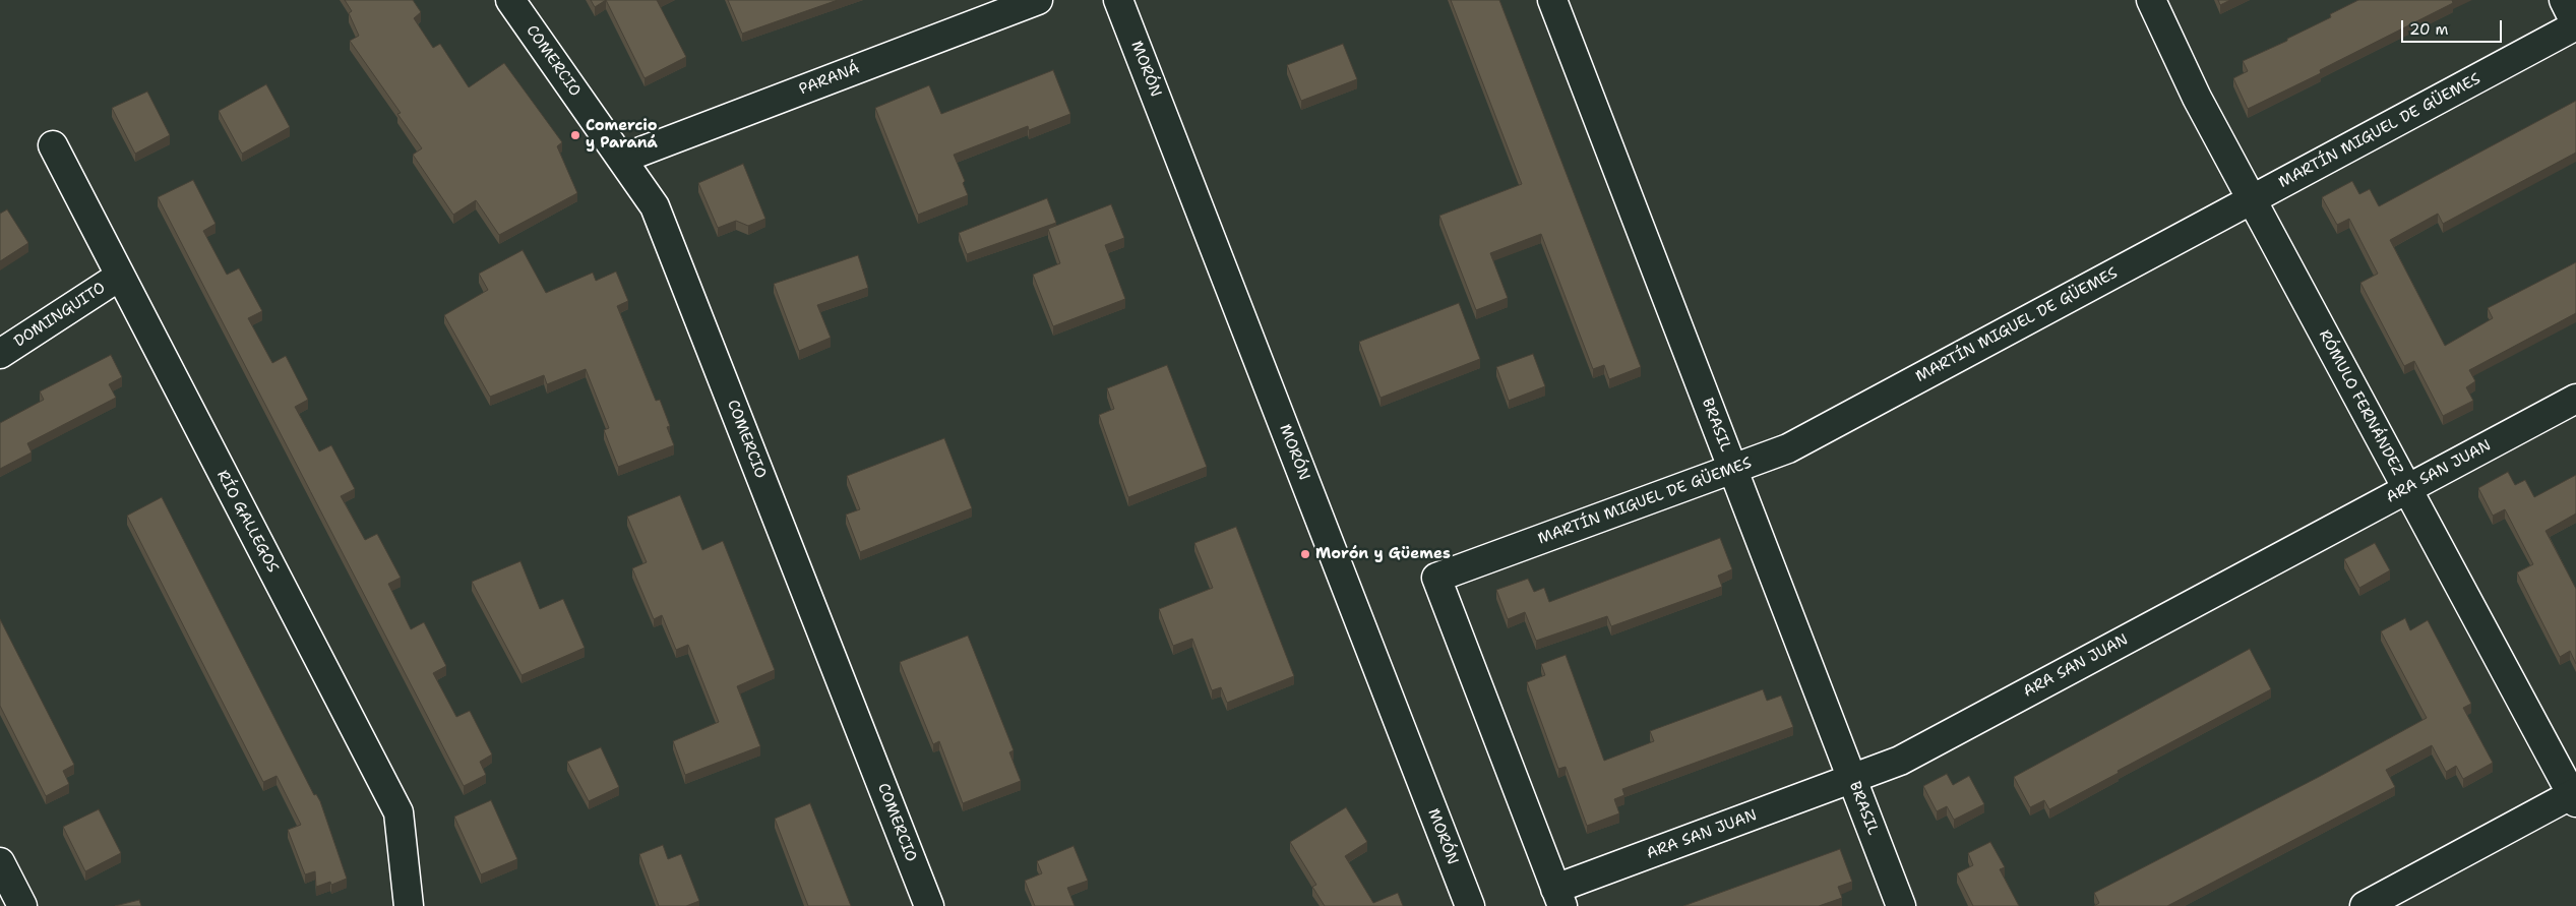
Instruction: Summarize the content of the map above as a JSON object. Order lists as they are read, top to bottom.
{
  "streets": {
    "street": [
      "COMERCIO",
      "MORÓN",
      "PARANÁ",
      "MARTÍN MIGUEL DE GÜEMES",
      "DOMINGUITO",
      "RÓMULO FERNÁNDEZ",
      "BRASIL",
      "ARA SAN JUAN",
      "RÍO GALLEGOS"
    ]
  },
  "crossings": [
    ["COMERCIO", "PARANÁ"],
    ["MARTÍN MIGUEL DE GÜEMES", "RÓMULO FERNÁNDEZ"],
    ["MARTÍN MIGUEL DE GÜEMES", "BRASIL"],
    ["MARTÍN MIGUEL DE GÜEMES", "ARA SAN JUAN"],
    ["DOMINGUITO", "RÍO GALLEGOS"],
    ["RÓMULO FERNÁNDEZ", "ARA SAN JUAN"],
    ["BRASIL", "ARA SAN JUAN"]
  ],
  "places": ["Comercio y Paraná", "Morón y Güemes"],
  "scale_bar": "20 m"
}
